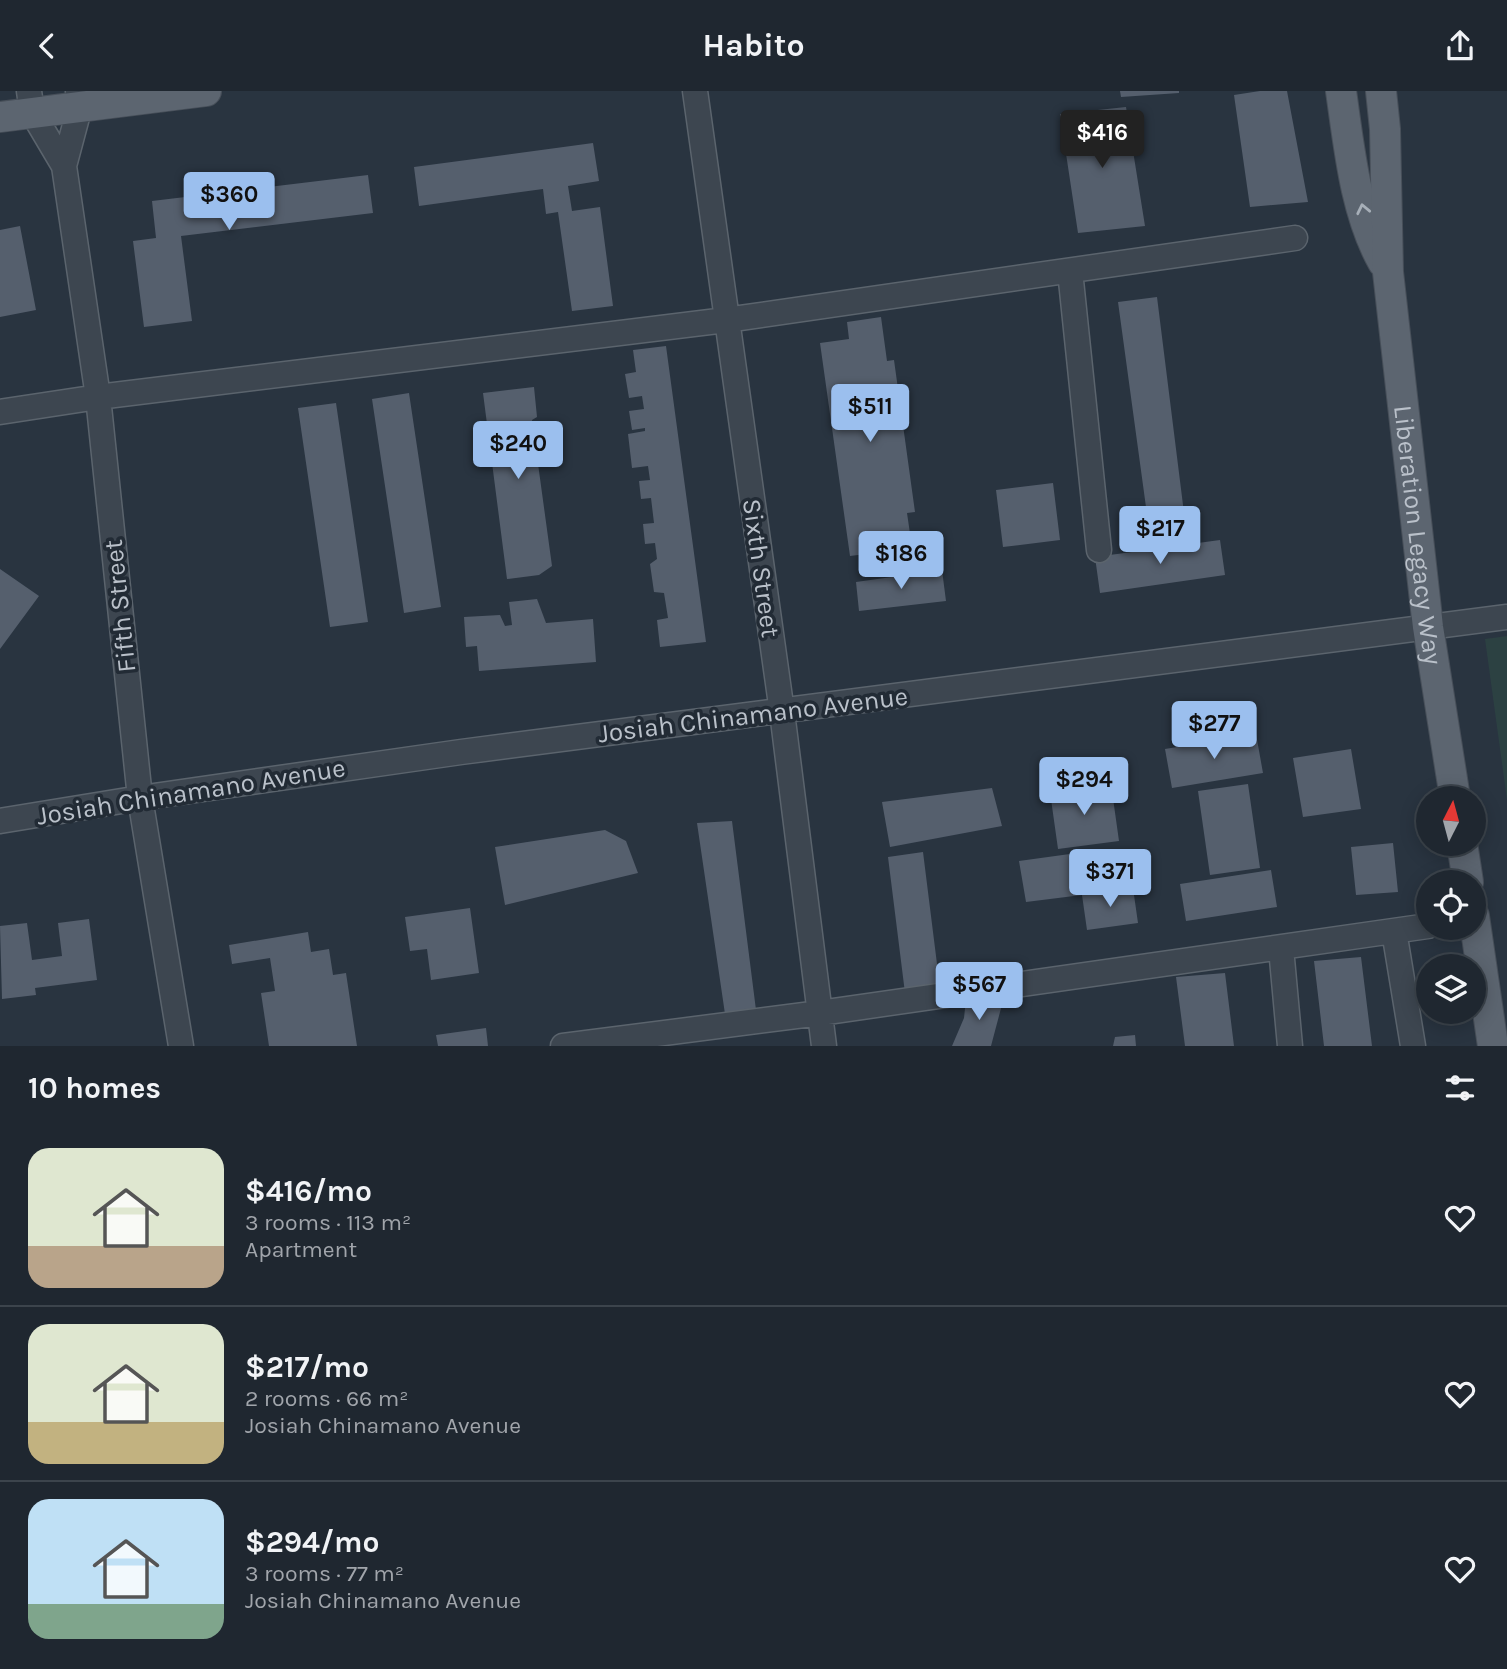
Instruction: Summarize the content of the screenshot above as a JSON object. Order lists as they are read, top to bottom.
{
  "streets": {
    "main road": ["Liberation Legacy Way"],
    "street": ["Sixth Street", "Fifth Street", "Josiah Chinamano Avenue"]
  },
  "crossings": [
    ["Liberation Legacy Way", "Josiah Chinamano Avenue"],
    ["Sixth Street", "Josiah Chinamano Avenue"],
    ["Fifth Street", "Josiah Chinamano Avenue"]
  ],
  "north": "top",
  "page": {
    "header": "Habito",
    "price": [
      "$416",
      "$360",
      "$511",
      "$240",
      "$217",
      "$186",
      "$277",
      "$294",
      "$371",
      "$567"
    ],
    "heading": "10 homes",
    "list": [
      {
        "name": "$416/mo",
        "note": "3 rooms · 113 m² · Apartment"
      },
      {
        "name": "$217/mo",
        "note": "2 rooms · 66 m² · Josiah Chinamano Avenue"
      },
      {
        "name": "$294/mo",
        "note": "3 rooms · 77 m² · Josiah Chinamano Avenue"
      }
    ]
  }
}
